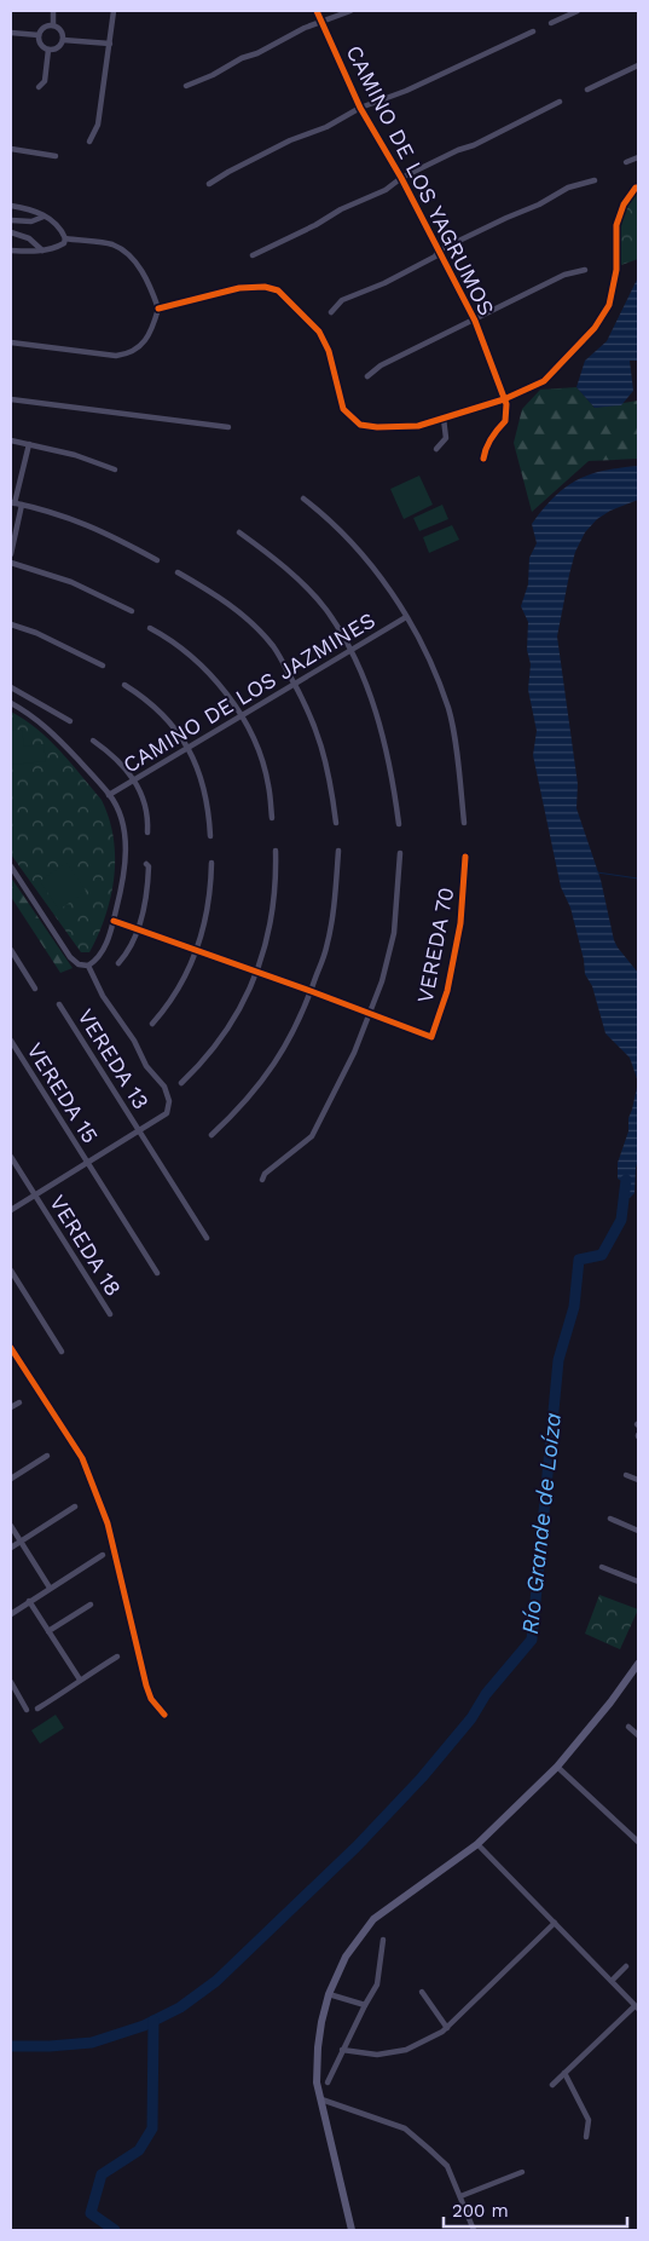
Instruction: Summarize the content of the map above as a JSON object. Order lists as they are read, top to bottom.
{
  "streets": {
    "street": [
      "CAMINO DE LOS YAGRUMOS",
      "CAMINO DE LOS JAZMINES",
      "VEREDA 70",
      "VEREDA 13",
      "VEREDA 15",
      "VEREDA 18"
    ]
  },
  "water": ["Río Grande de Loíza"],
  "scale_bar": "200 m"
}
